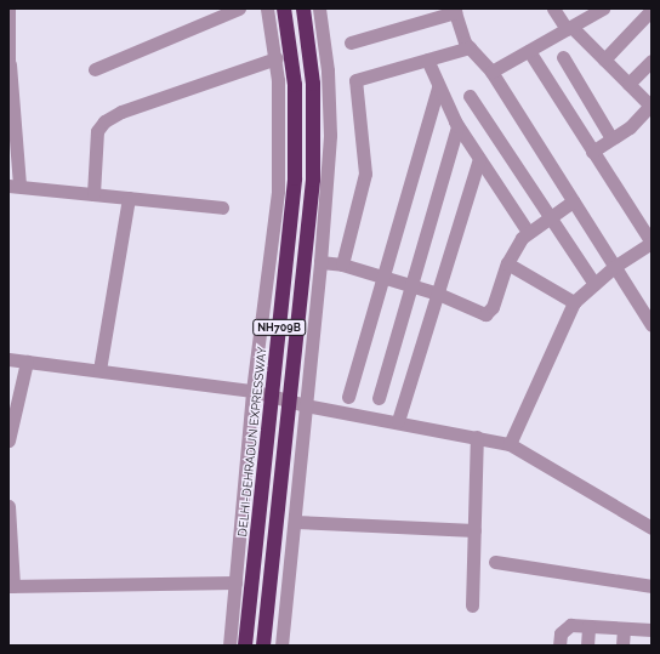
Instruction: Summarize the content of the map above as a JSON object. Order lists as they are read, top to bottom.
{
  "streets": {
    "highway": ["NH709B", "DELHI-DEHRADUN EXPRESSWAY"]
  }
}
